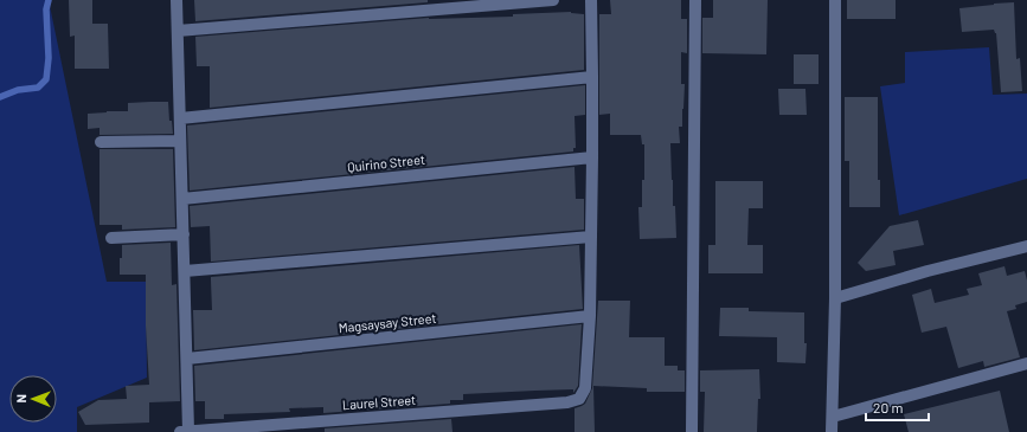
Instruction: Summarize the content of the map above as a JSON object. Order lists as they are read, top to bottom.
{
  "streets": {
    "street": ["Quirino Street", "Magsaysay Street", "Laurel Street"]
  },
  "crossings": [
    ["Magsaysay Street", "Laurel Street"]
  ],
  "scale_bar": "20 m",
  "north": "left"
}
